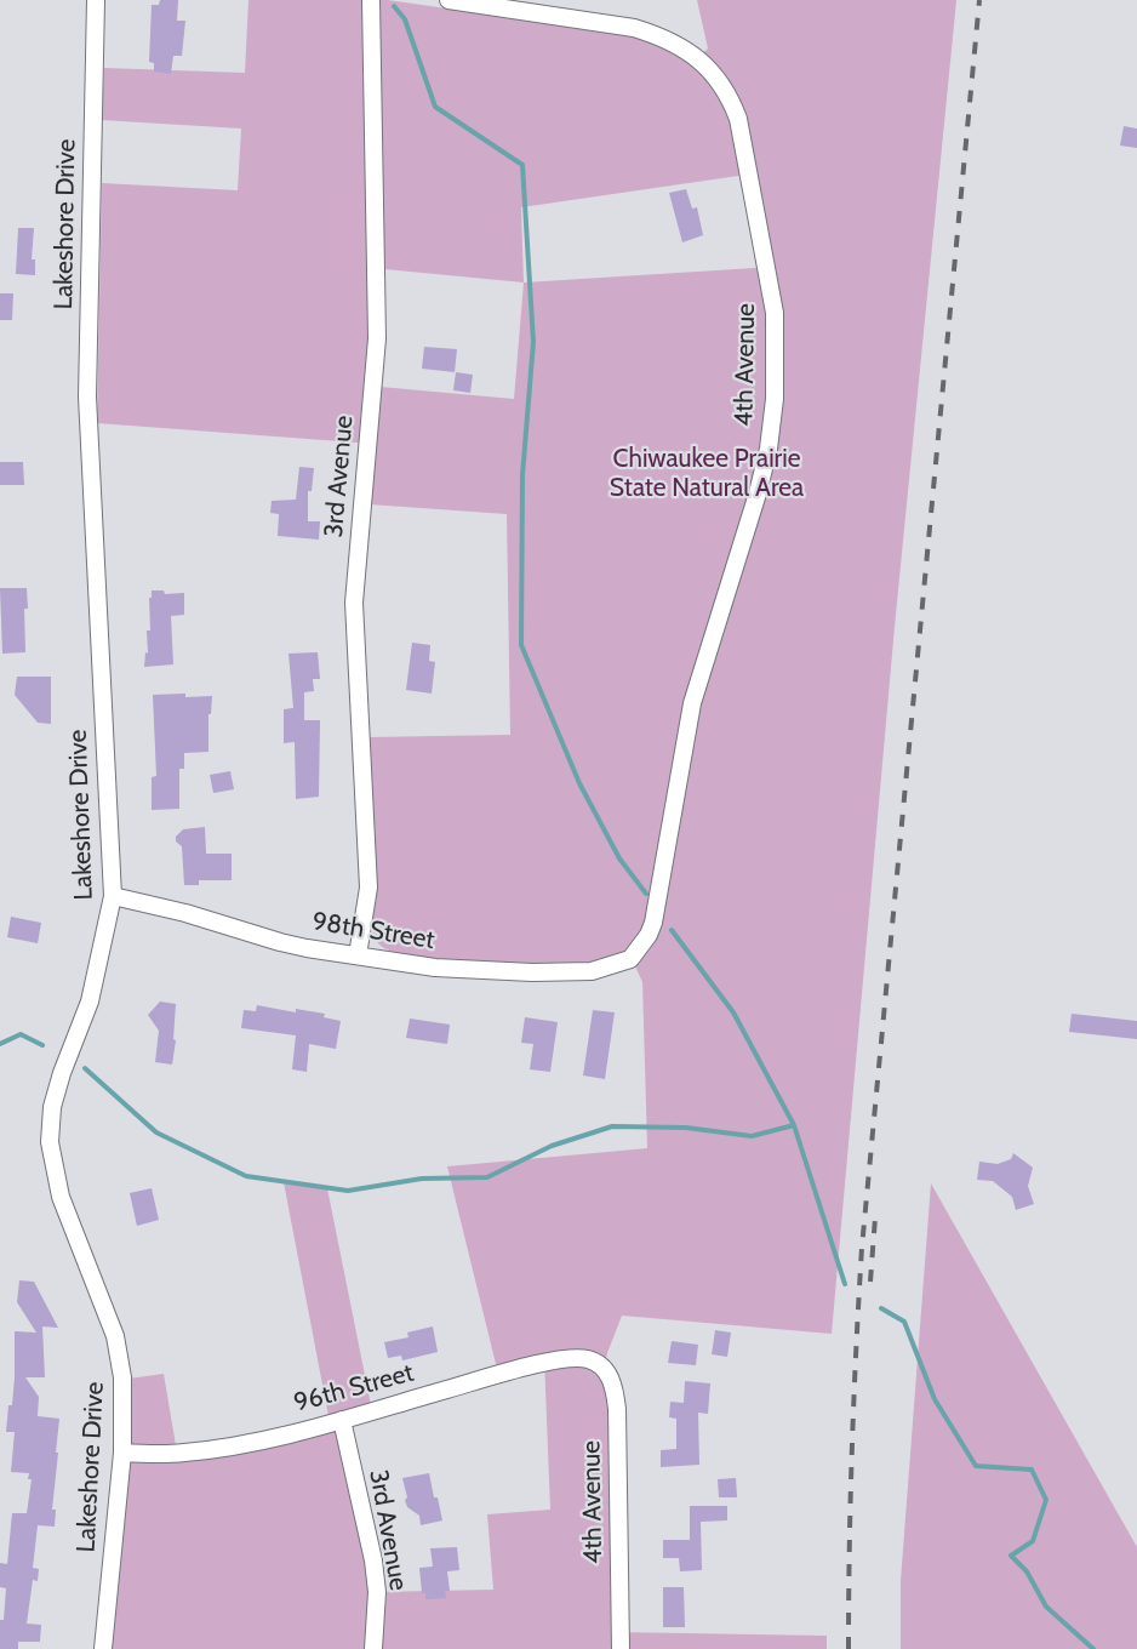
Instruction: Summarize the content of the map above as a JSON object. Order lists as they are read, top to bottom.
{
  "streets": {
    "street": [
      "Lakeshore Drive",
      "4th Avenue",
      "3rd Avenue",
      "98th Street",
      "96th Street"
    ]
  },
  "crossings": [
    ["Lakeshore Drive", "98th Street"],
    ["Lakeshore Drive", "96th Street"],
    ["4th Avenue", "98th Street"],
    ["4th Avenue", "96th Street"],
    ["3rd Avenue", "98th Street"],
    ["3rd Avenue", "96th Street"]
  ],
  "parks": ["Chiwaukee Prairie State Natural Area"]
}
